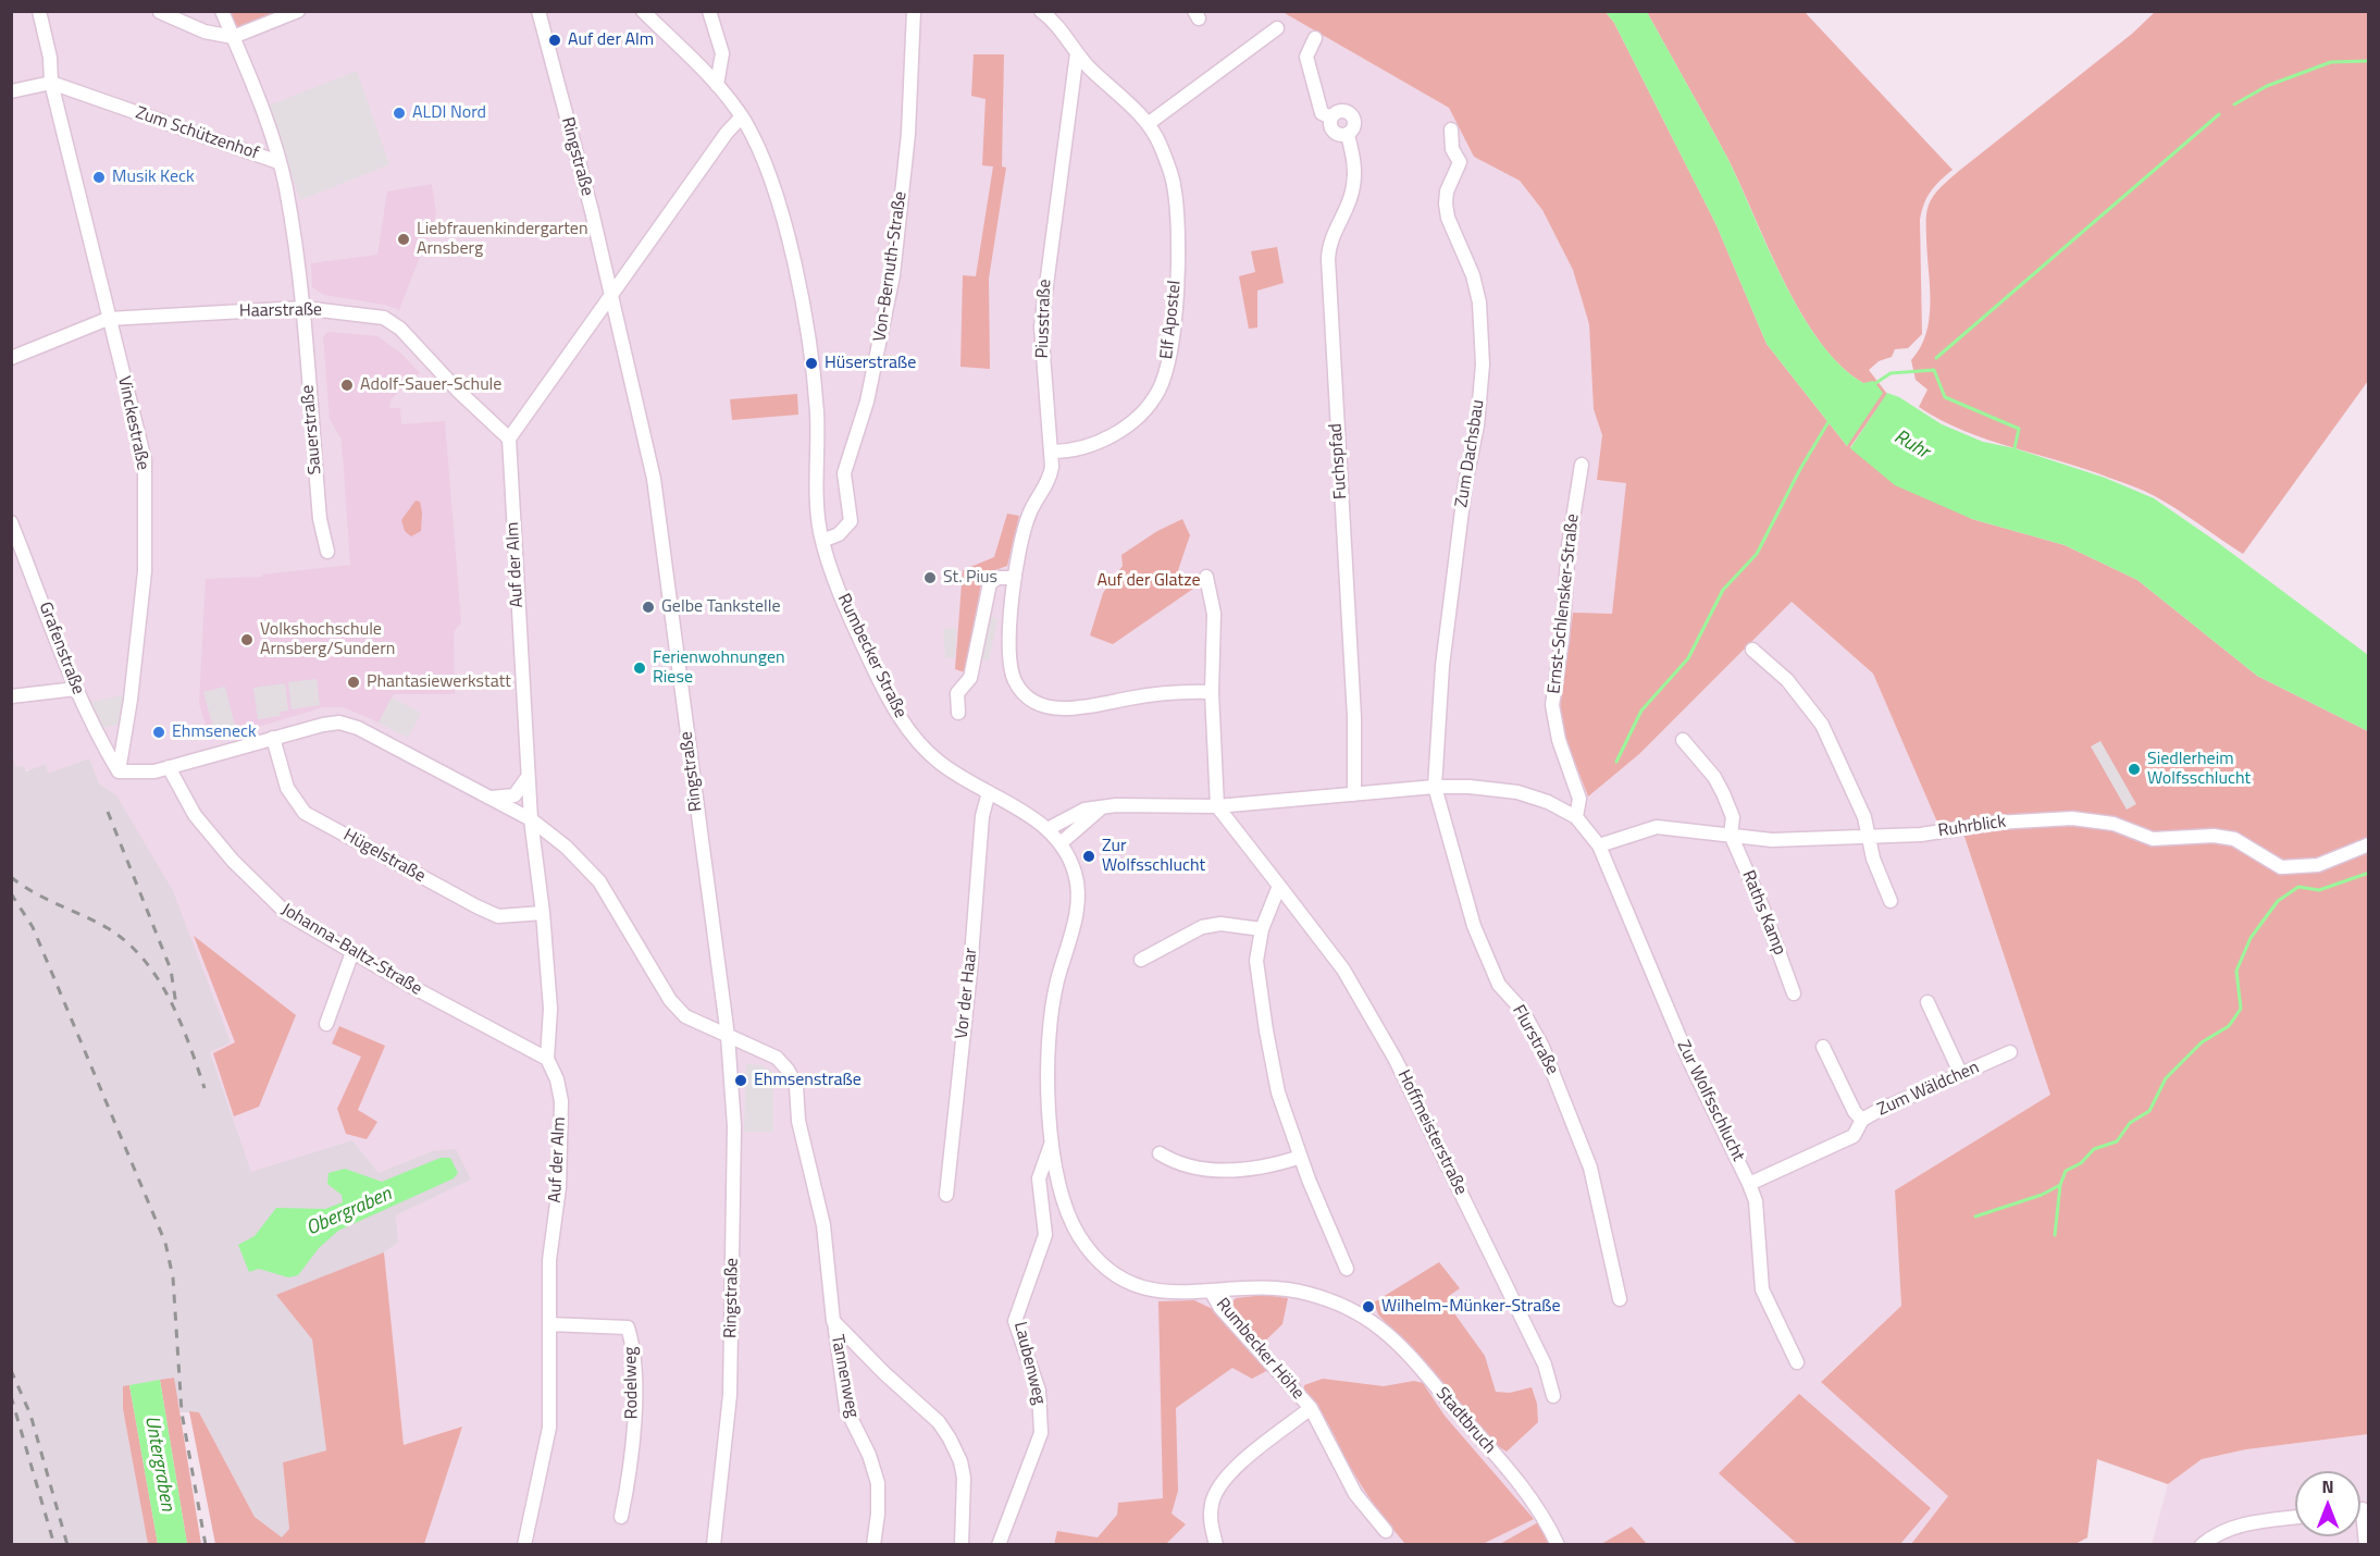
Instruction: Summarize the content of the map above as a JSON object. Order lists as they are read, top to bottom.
{
  "streets": {
    "street": [
      "Zum Schützenhof",
      "Ringstraße",
      "Von-Bernuth-Straße",
      "Haarstraße",
      "Piusstraße",
      "Elf Apostel",
      "Vinckestraße",
      "Sauerstraße",
      "Zum Dachsbau",
      "Fuchspfad",
      "Auf der Alm",
      "Ernst-Schlensker-Straße",
      "Grafenstraße",
      "Rumbecker Straße",
      "Ruhrblick",
      "Hügelstraße",
      "Raths Kamp",
      "Johanna-Baltz-Straße",
      "Vor der Haar",
      "Flurstraße",
      "Zum Wäldchen",
      "Zur Wolfsschlucht",
      "Hoffmeisterstraße",
      "Rumbecker Höhe",
      "Laubenweg",
      "Tannenweg",
      "Rodelweg",
      "Stadtbruch"
    ]
  },
  "crossings": [
    ["Zum Schützenhof", "Haarstraße"],
    ["Zum Schützenhof", "Vinckestraße"],
    ["Zum Schützenhof", "Sauerstraße"],
    ["Von-Bernuth-Straße", "Rumbecker Straße"],
    ["Haarstraße", "Vinckestraße"],
    ["Haarstraße", "Sauerstraße"],
    ["Haarstraße", "Auf der Alm"],
    ["Piusstraße", "Elf Apostel"],
    ["Vinckestraße", "Grafenstraße"],
    ["Zum Dachsbau", "Flurstraße"],
    ["Auf der Alm", "Hügelstraße"],
    ["Auf der Alm", "Johanna-Baltz-Straße"],
    ["Auf der Alm", "Rodelweg"],
    ["Rumbecker Straße", "Vor der Haar"],
    ["Rumbecker Straße", "Rumbecker Höhe"],
    ["Rumbecker Straße", "Laubenweg"],
    ["Rumbecker Straße", "Stadtbruch"],
    ["Ruhrblick", "Raths Kamp"],
    ["Ruhrblick", "Zur Wolfsschlucht"],
    ["Zum Wäldchen", "Zur Wolfsschlucht"]
  ],
  "water": ["Ruhr", "Obergraben", "Untergraben"],
  "parks": ["Auf der Glatze"],
  "places": [
    "Auf der Alm",
    "ALDI Nord",
    "Musik Keck",
    "Liebfrauenkindergarten Arnsberg",
    "Hüserstraße",
    "Adolf-Sauer-Schule",
    "St. Pius",
    "Gelbe Tankstelle",
    "Volkshochschule Arnsberg/Sundern",
    "Ferienwohnungen Riese",
    "Phantasiewerkstatt",
    "Ehmseneck",
    "Siedlerheim Wolfsschlucht",
    "Zur Wolfsschlucht",
    "Ehmsenstraße",
    "Wilhelm-Münker-Straße"
  ],
  "north": "top"
}
